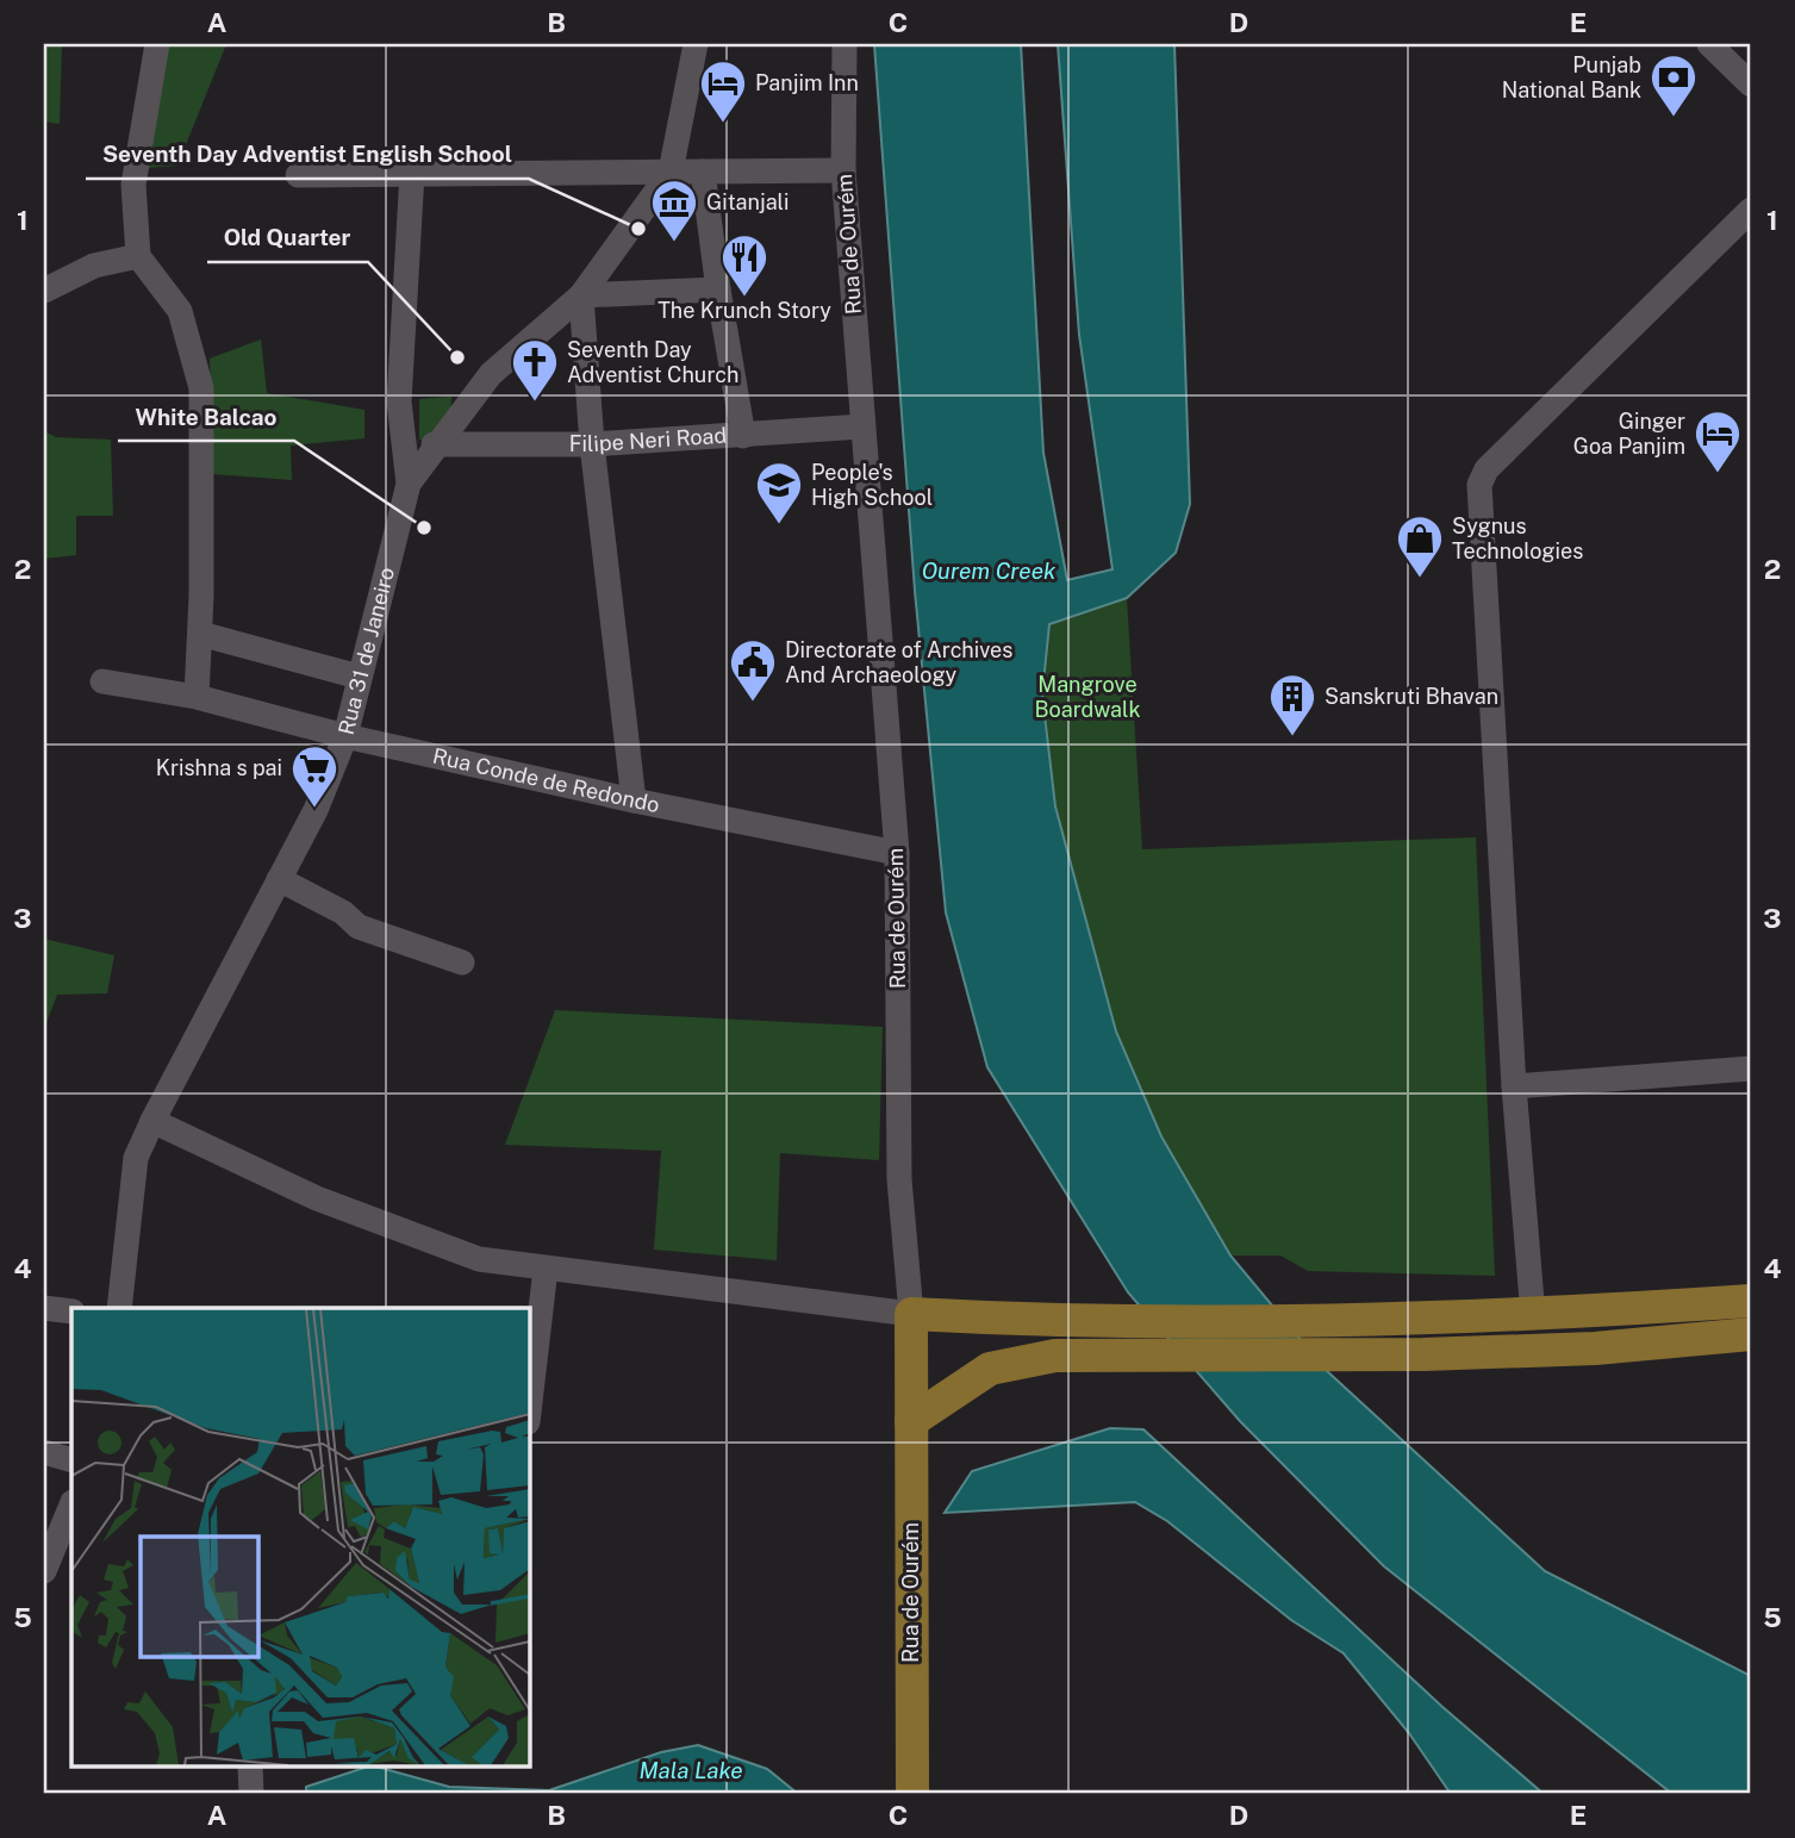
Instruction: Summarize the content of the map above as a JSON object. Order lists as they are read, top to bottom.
{
  "streets": {
    "main road": ["Rua de Ourém"],
    "street": ["Filipe Neri Road", "Rua 31 de Janeiro", "Rua Conde de Redondo"]
  },
  "crossings": [
    ["Rua de Ourém", "Filipe Neri Road"],
    ["Rua de Ourém", "Rua Conde de Redondo"],
    ["Filipe Neri Road", "Rua 31 de Janeiro"],
    ["Rua 31 de Janeiro", "Rua Conde de Redondo"]
  ],
  "water": ["Ourem Creek", "Mala Lake"],
  "parks": ["Mangrove Boardwalk"],
  "places": {
    "bank": ["Punjab National Bank"],
    "hotel": ["Panjim Inn", "Ginger Goa Panjim"],
    "other": ["Seventh Day Adventist English School", "Old Quarter", "White Balcao"],
    "museum": ["Gitanjali"],
    "restaurant": ["The Krunch Story"],
    "church": ["Seventh Day Adventist Church"],
    "school or university": ["People's High School"],
    "shop": ["Sygnus Technologies"],
    "public building": ["Directorate of Archives And Archaeology"],
    "building": ["Sanskruti Bhavan"],
    "supermarket": ["Krishna s pai"]
  },
  "grid": {
    "columns": [
      "A",
      "B",
      "C",
      "D",
      "E"
    ],
    "rows": [
      "1",
      "2",
      "3",
      "4",
      "5"
    ]
  }
}
